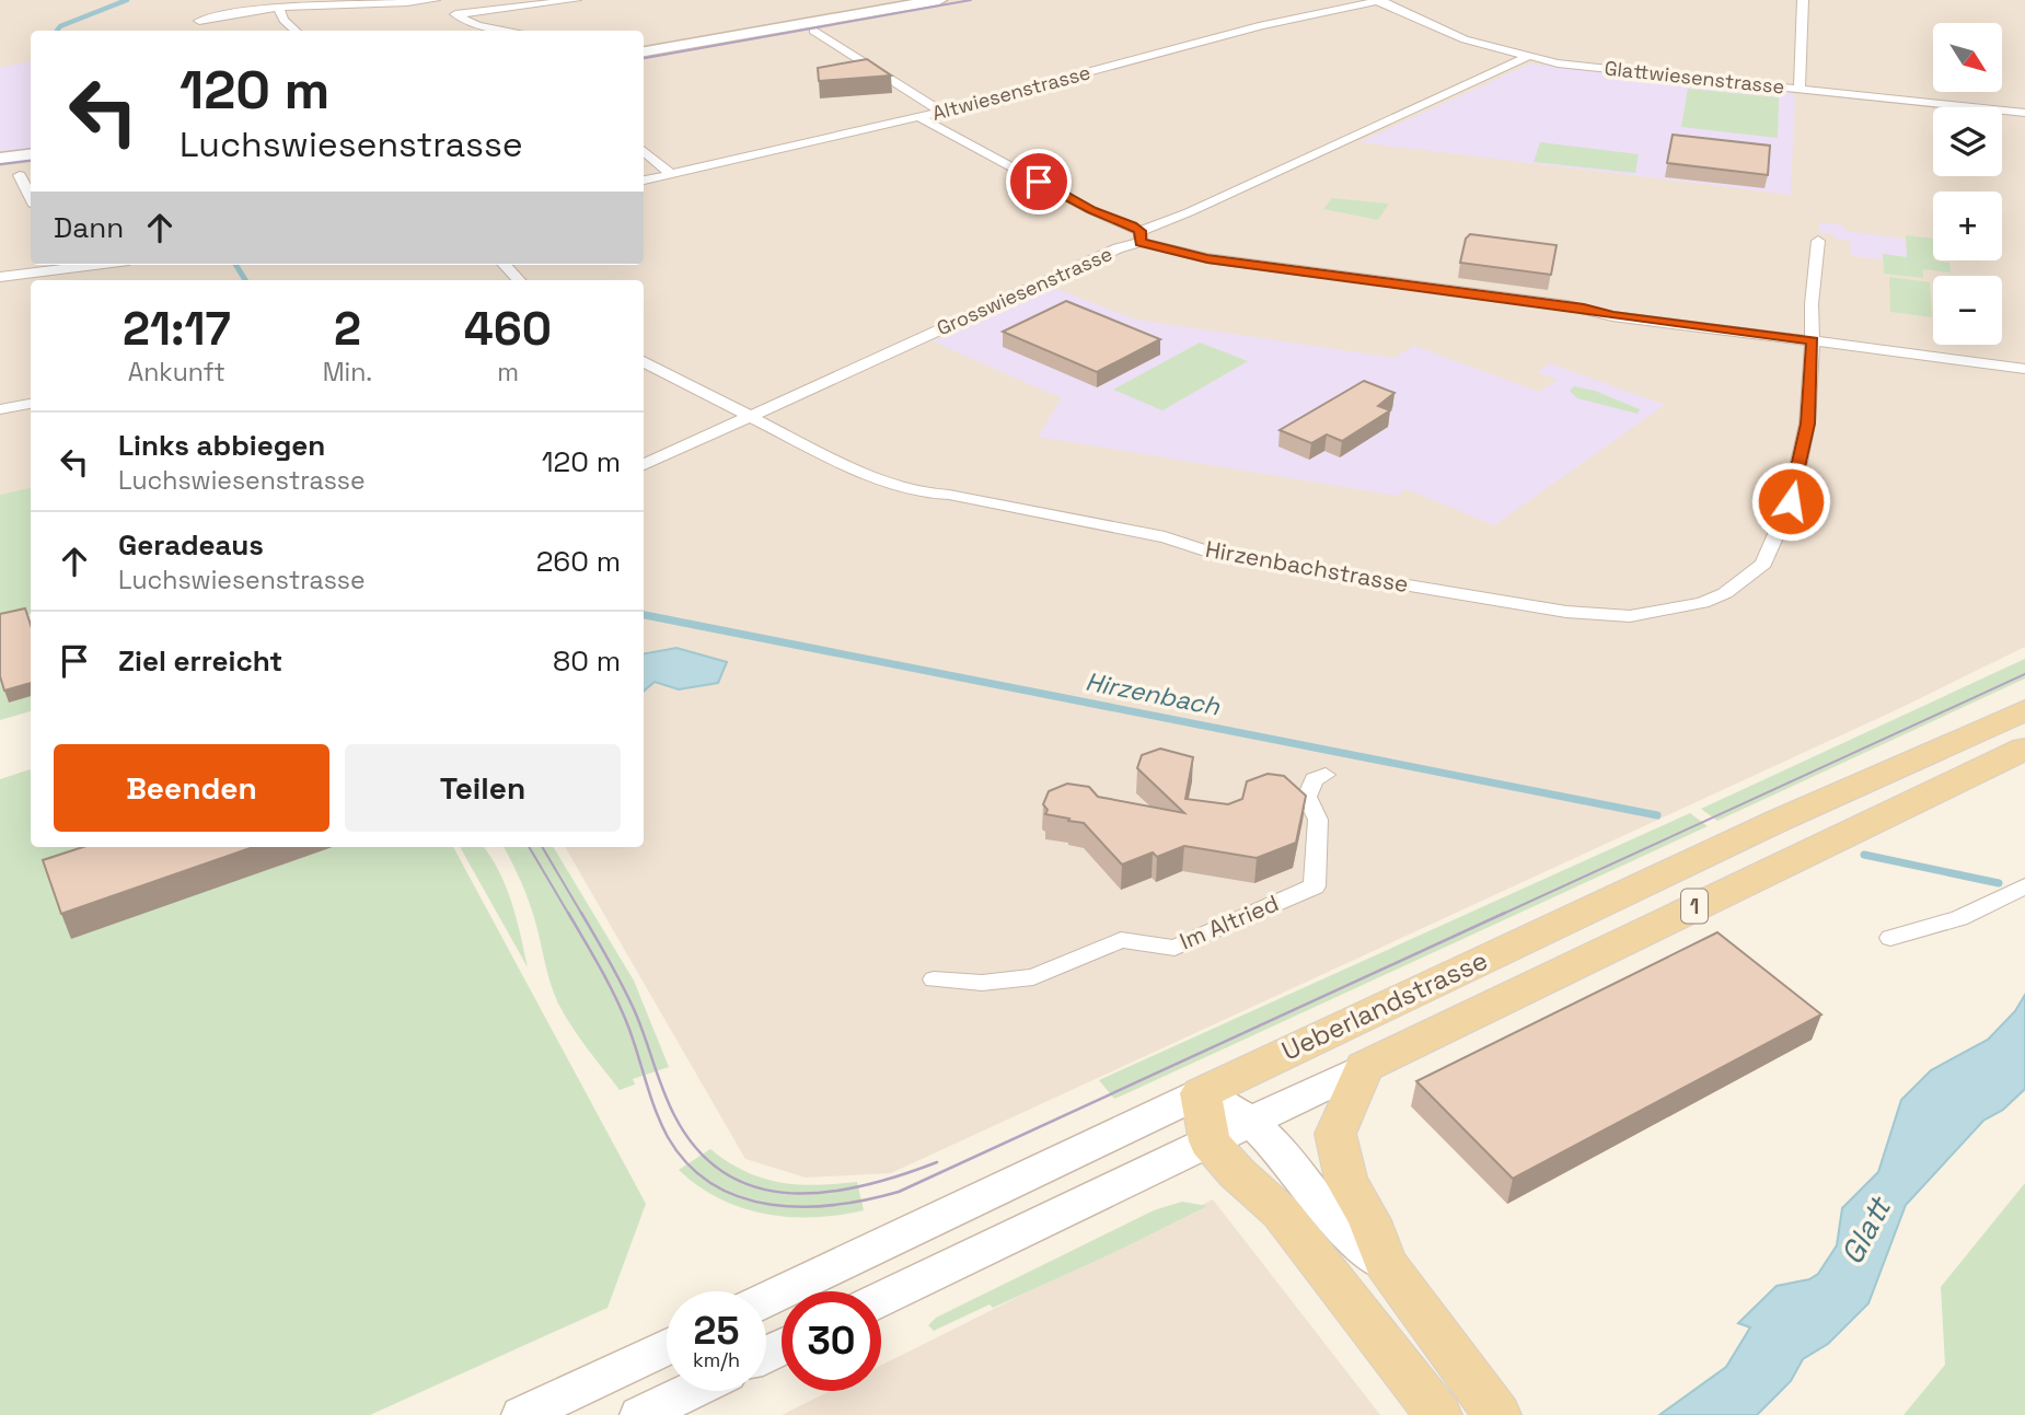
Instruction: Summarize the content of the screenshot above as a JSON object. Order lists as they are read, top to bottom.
{
  "streets": {
    "main road": ["1", "Ueberlandstrasse"],
    "street": [
      "Glattwiesenstrasse",
      "Altwiesenstrasse",
      "Grosswiesenstrasse",
      "Hirzenbachstrasse",
      "Im Altried"
    ]
  },
  "crossings": [
    ["Glattwiesenstrasse", "Altwiesenstrasse"],
    ["Glattwiesenstrasse", "Grosswiesenstrasse"],
    ["Grosswiesenstrasse", "Hirzenbachstrasse"]
  ],
  "water": ["Hirzenbach", "Glatt"],
  "north": "bottom right",
  "page": {
    "map_buttons": ["+", "−"],
    "turn": ["120 m", "Luchswiesenstrasse"],
    "then": "Dann",
    "eta": [
      "21:17",
      "Ankunft",
      "2",
      "Min.",
      "460",
      "m"
    ],
    "list": [
      {
        "name": "Links abbiegen",
        "note": "Luchswiesenstrasse",
        "value": "120 m"
      },
      {
        "name": "Geradeaus",
        "note": "Luchswiesenstrasse",
        "value": "260 m"
      },
      {
        "name": "Ziel erreicht",
        "value": "80 m"
      }
    ],
    "buttons": ["Beenden", "Teilen"],
    "speed": "25 km/h",
    "limit": "30"
  }
}
